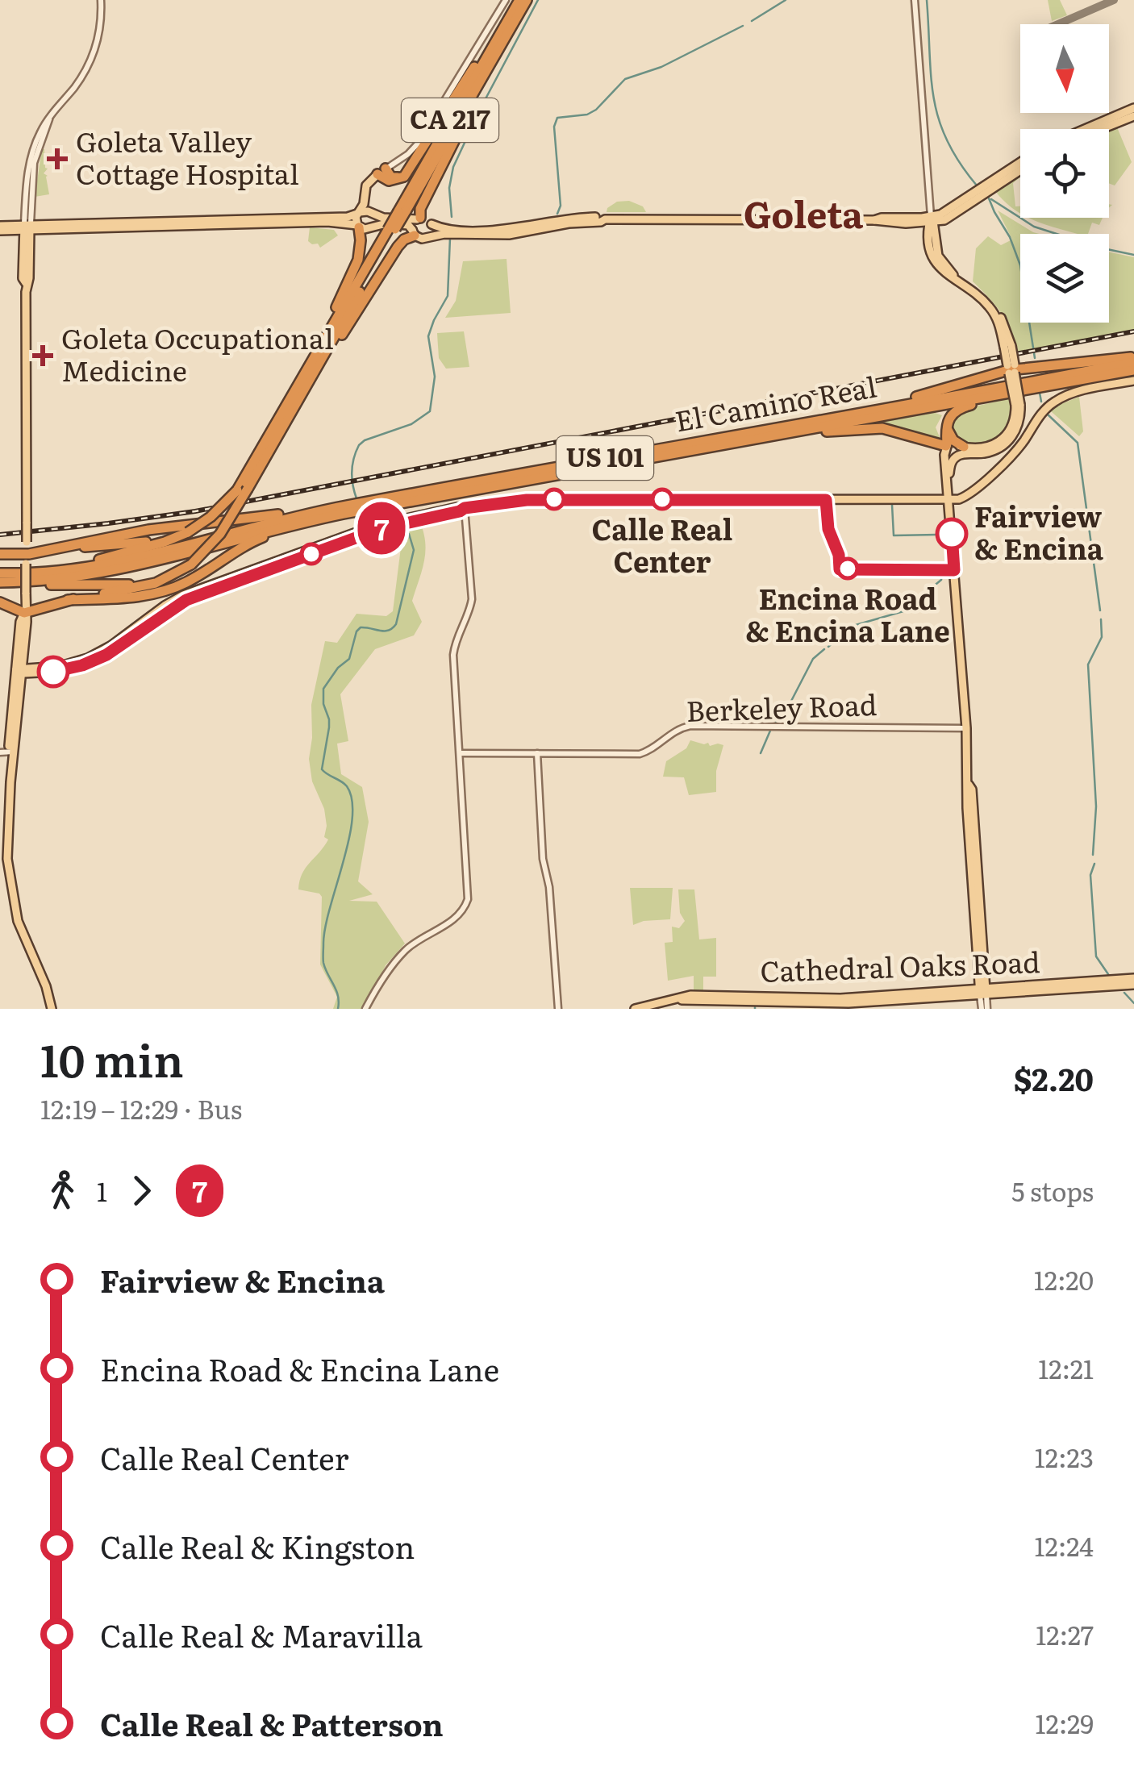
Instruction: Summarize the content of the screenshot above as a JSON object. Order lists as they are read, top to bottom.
{
  "streets": {
    "highway": ["CA 217", "El Camino Real", "US 101"],
    "main road": ["Cathedral Oaks Road"],
    "street": ["Berkeley Road"]
  },
  "districts": ["Goleta"],
  "places": {
    "health": ["Goleta Valley Cottage Hospital", "Goleta Occupational Medicine"],
    "other": ["Calle Real Center", "Fairview & Encina", "Encina Road & Encina Lane"]
  },
  "lines": ["bus line 7"],
  "north": "bottom",
  "page": {
    "on_map": "7",
    "heading": ["10 min", "12:19 – 12:29 · Bus", "$2.20"],
    "legs": ["1", "7", "5 stops"],
    "list": [
      {
        "name": "Fairview & Encina",
        "value": "12:20"
      },
      {
        "name": "Encina Road & Encina Lane",
        "value": "12:21"
      },
      {
        "name": "Calle Real Center",
        "value": "12:23"
      },
      {
        "name": "Calle Real & Kingston",
        "value": "12:24"
      },
      {
        "name": "Calle Real & Maravilla",
        "value": "12:27"
      },
      {
        "name": "Calle Real & Patterson",
        "value": "12:29"
      }
    ]
  }
}
